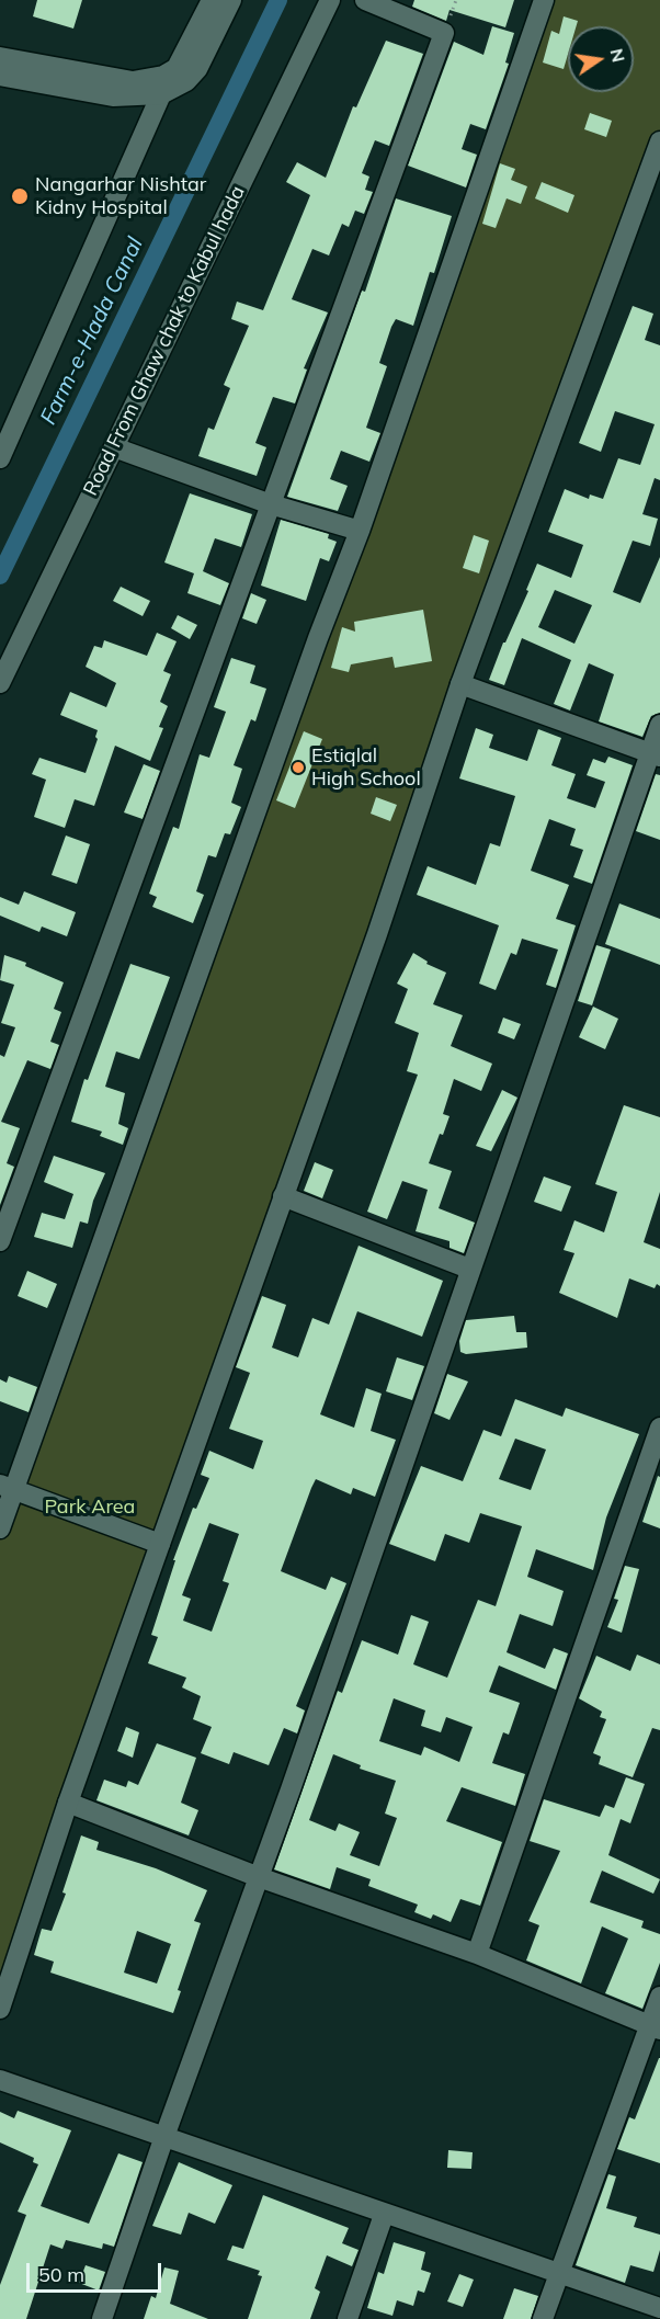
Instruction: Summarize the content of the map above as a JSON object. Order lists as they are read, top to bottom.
{
  "streets": {
    "street": ["Road From Ghaw chak to Kabul hada"]
  },
  "water": ["Farm-e-Hada Canal"],
  "parks": ["Park Area"],
  "places": ["Nangarhar Nishtar Kidny Hospital", "Estiqlal High School"],
  "scale_bar": "50 m",
  "north": "right"
}
